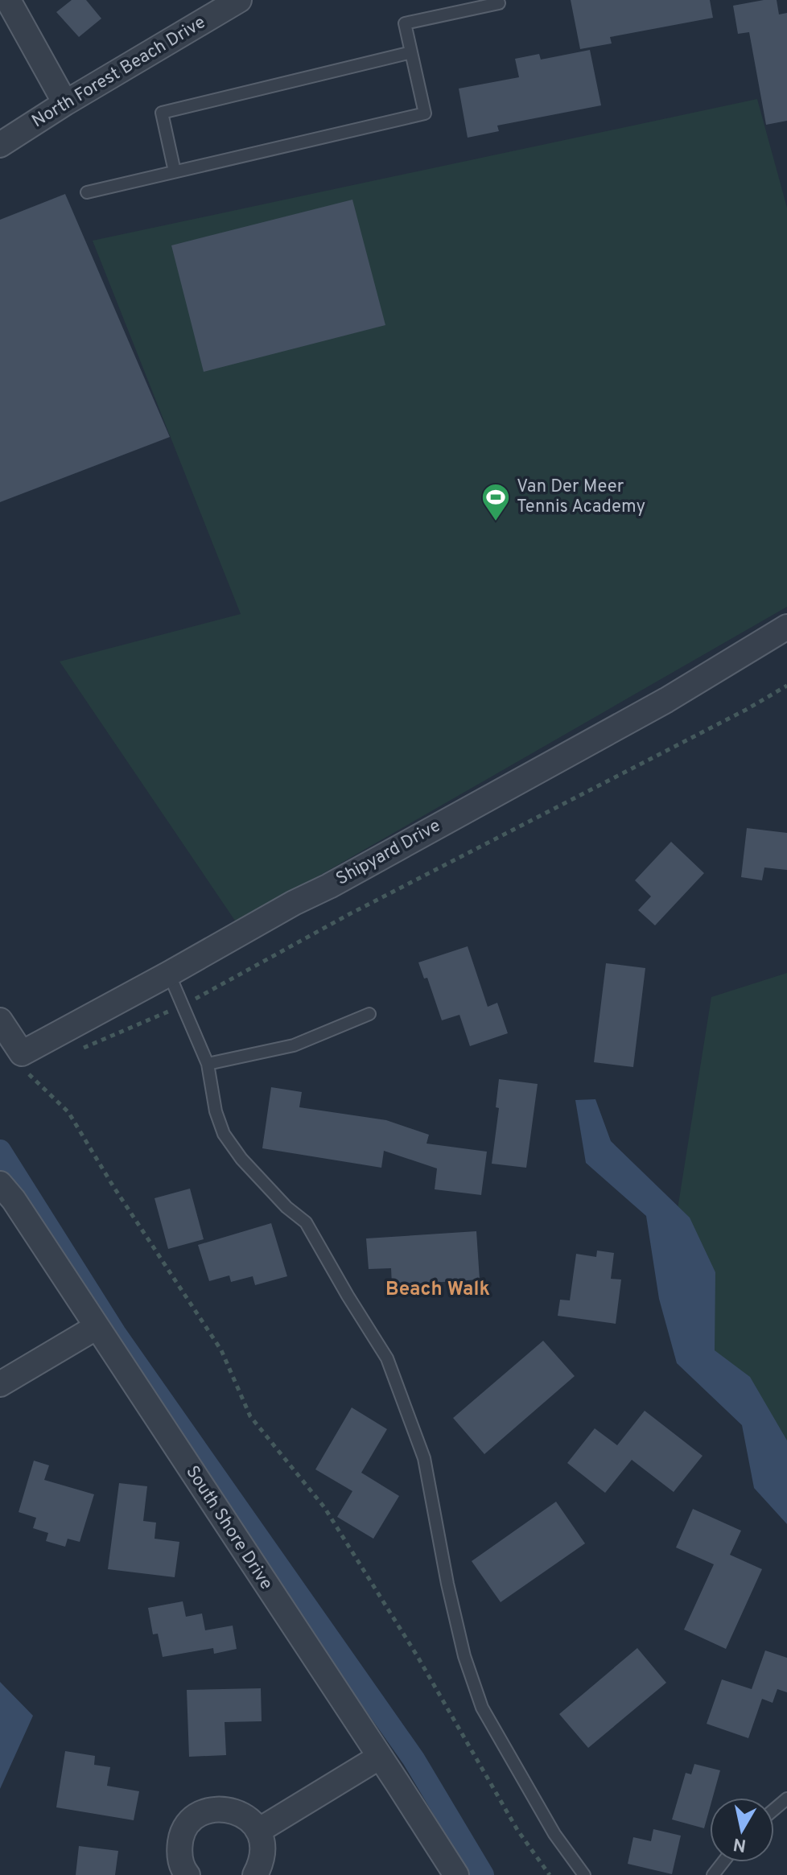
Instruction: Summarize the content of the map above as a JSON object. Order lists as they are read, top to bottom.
{
  "streets": {
    "street": ["North Forest Beach Drive", "Shipyard Drive", "South Shore Drive"]
  },
  "districts": ["Beach Walk"],
  "places": {
    "sports": ["Van Der Meer Tennis Academy"]
  },
  "north": "bottom"
}
